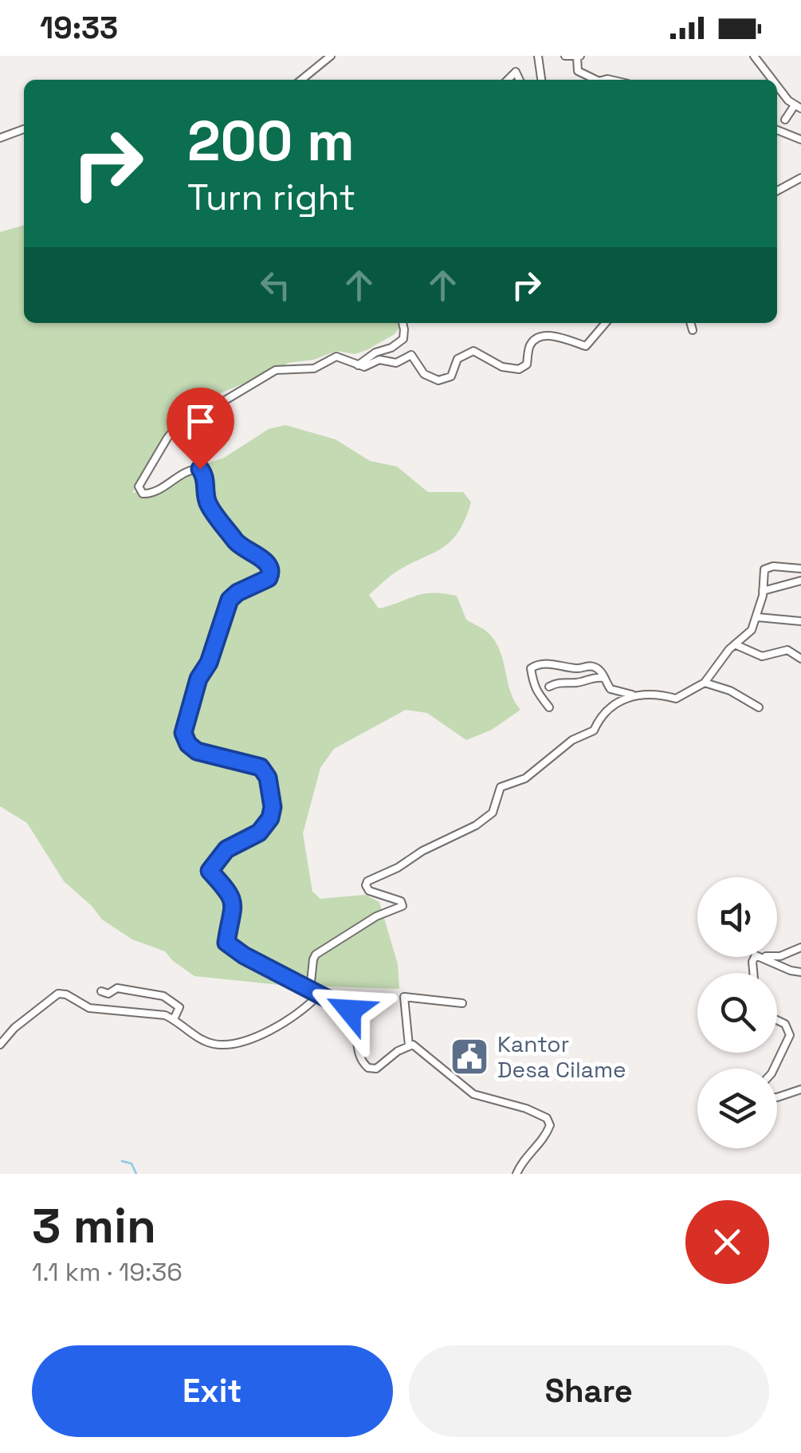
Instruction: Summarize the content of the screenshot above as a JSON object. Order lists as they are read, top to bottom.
{
  "places": {
    "public building": ["Kantor Desa Cilame"]
  },
  "page": {
    "status": "19:33",
    "turn": ["200 m", "Turn right"],
    "heading": ["3 min", "1.1 km · 19:36"],
    "buttons": ["Exit", "Share"]
  }
}
